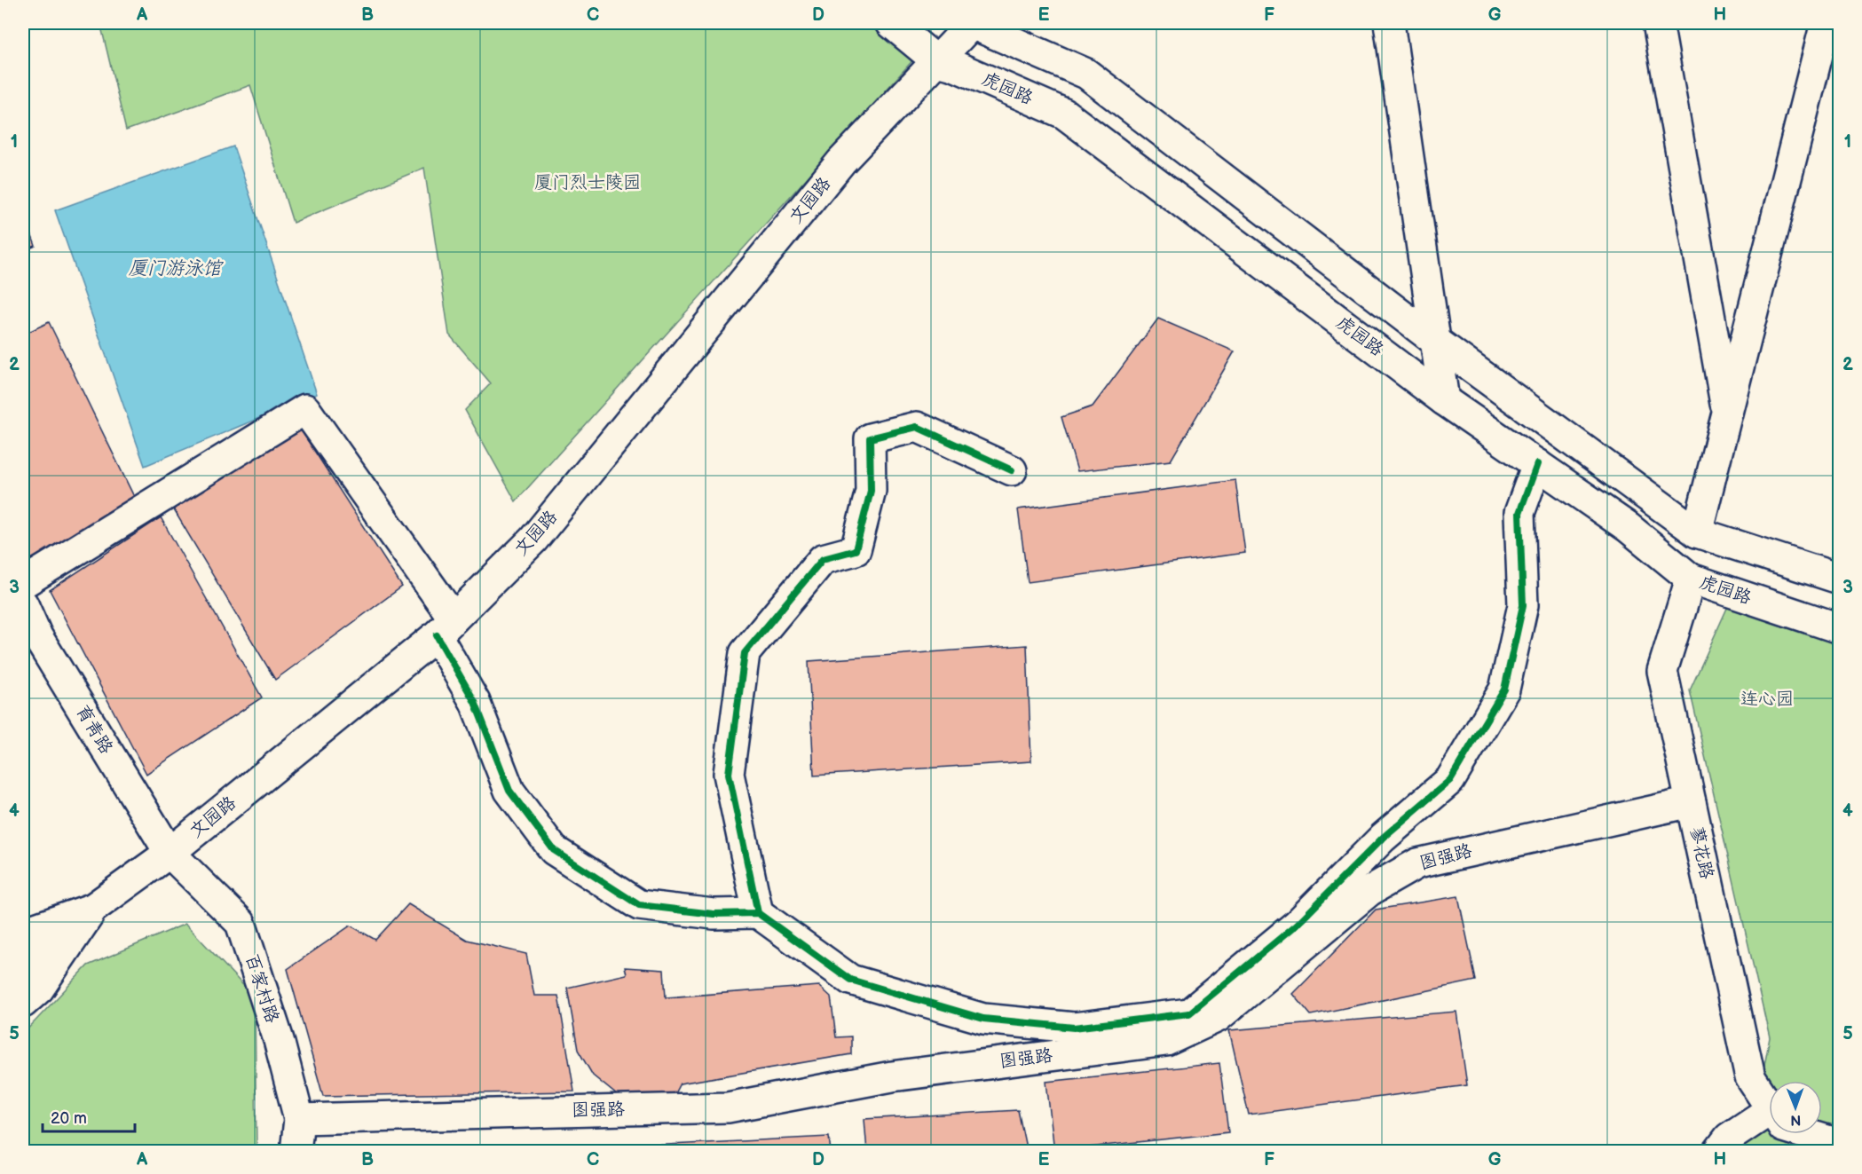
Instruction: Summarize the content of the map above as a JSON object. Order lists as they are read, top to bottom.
{
  "streets": {
    "street": [
      "虎园路",
      "文园路",
      "育青路",
      "蓼花路",
      "图强路",
      "百家村路"
    ]
  },
  "crossings": [
    ["虎园路", "文园路"],
    ["虎园路", "蓼花路"],
    ["文园路", "育青路"],
    ["文园路", "百家村路"],
    ["育青路", "百家村路"],
    ["蓼花路", "图强路"],
    ["图强路", "百家村路"]
  ],
  "water": ["厦门游泳馆"],
  "parks": ["厦门烈士陵园", "连心园"],
  "scale_bar": "20 m",
  "north": "bottom",
  "grid": {
    "columns": [
      "A",
      "B",
      "C",
      "D",
      "E",
      "F",
      "G",
      "H"
    ],
    "rows": [
      "1",
      "2",
      "3",
      "4",
      "5"
    ]
  }
}
